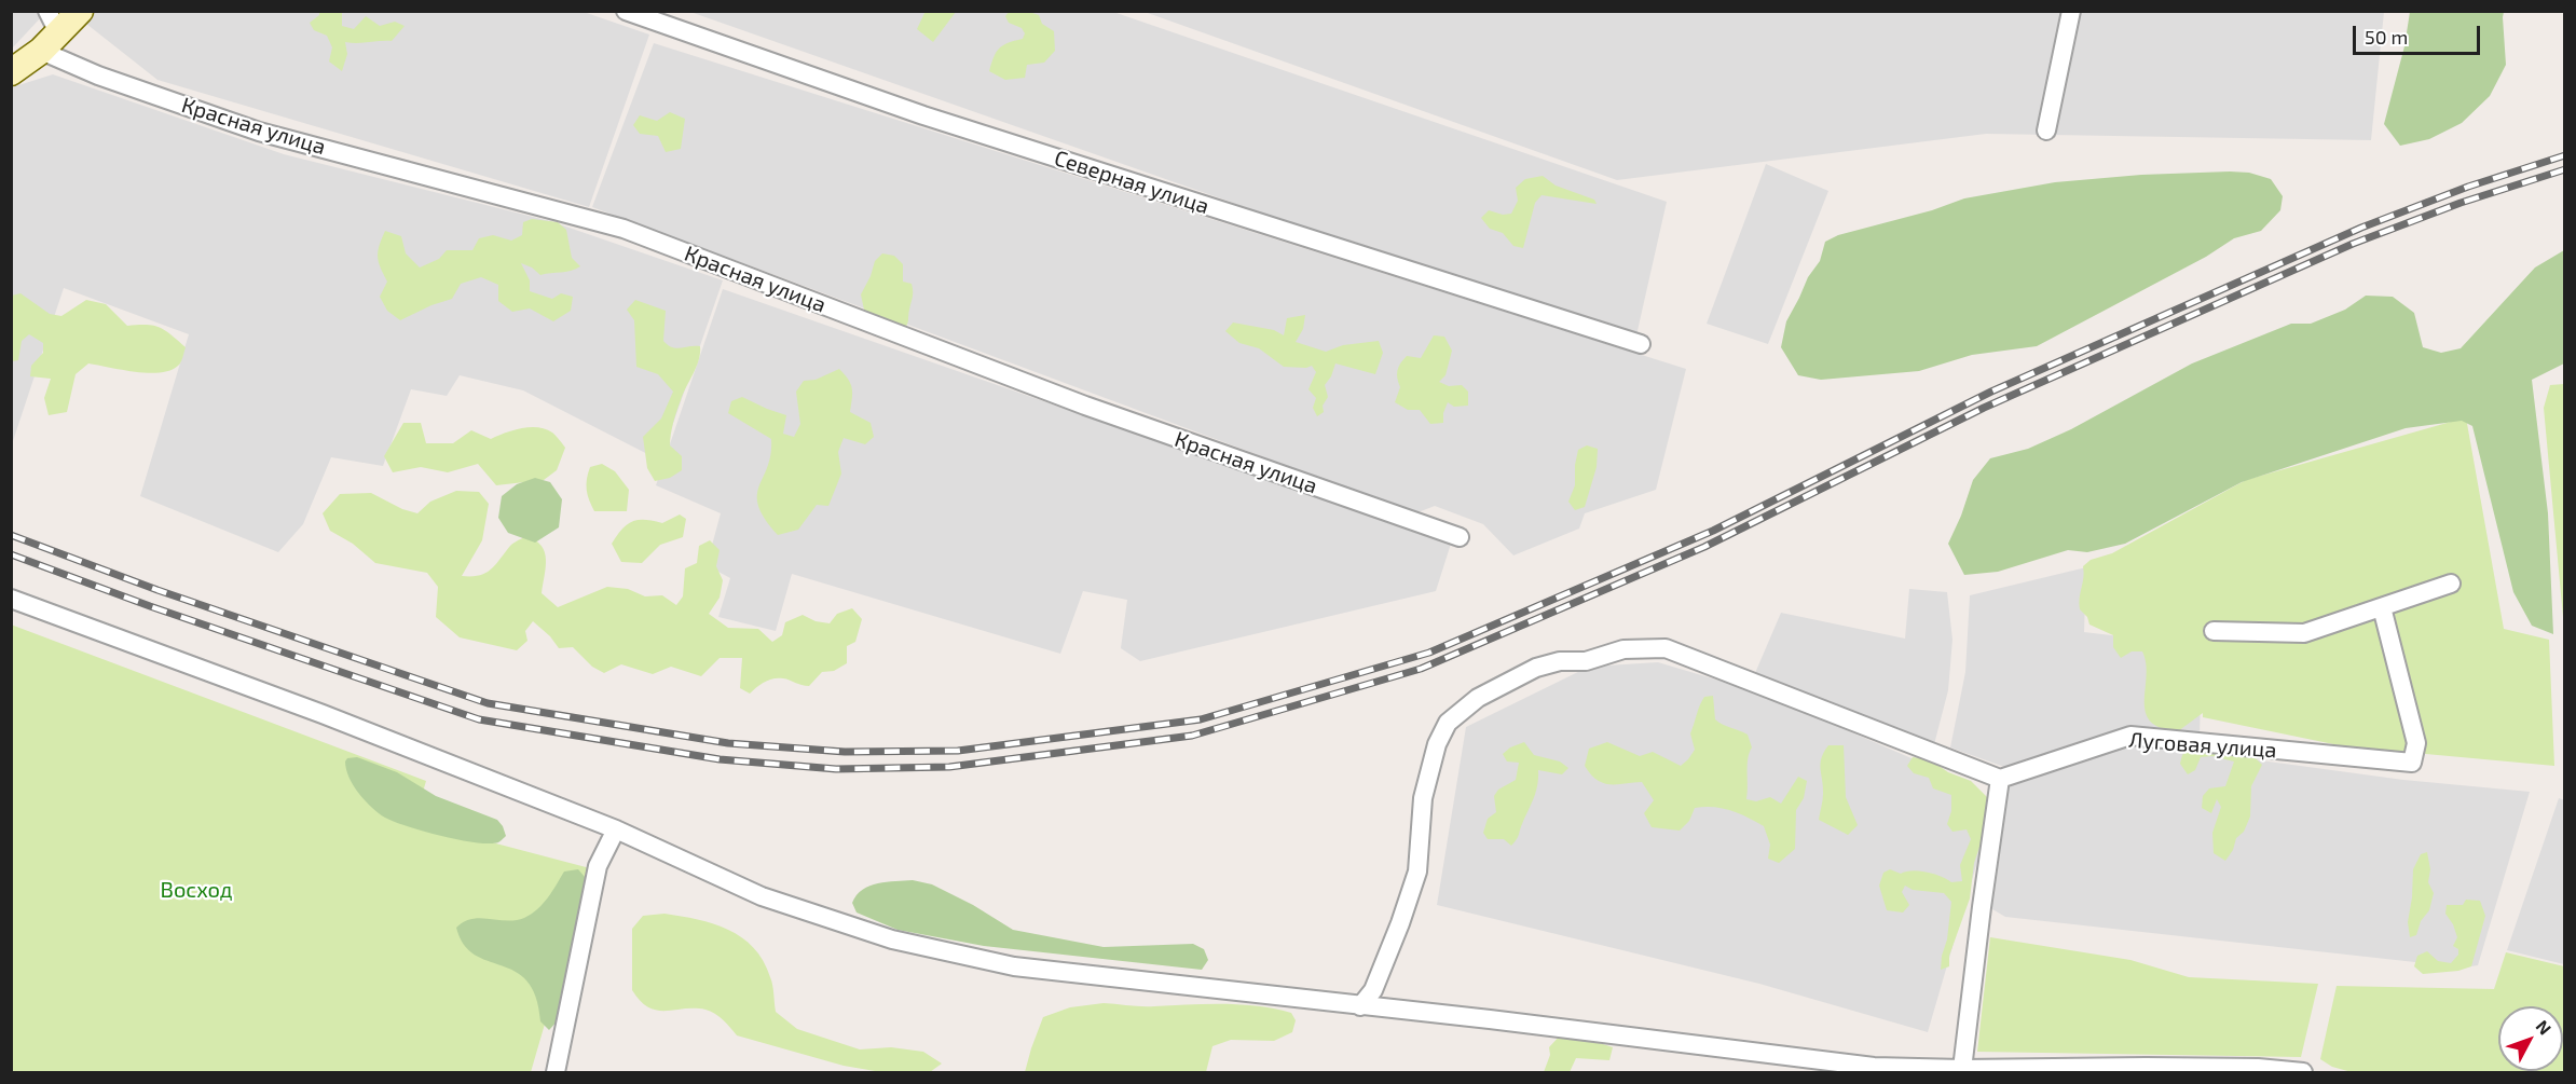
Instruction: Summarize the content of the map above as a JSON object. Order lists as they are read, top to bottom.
{
  "streets": {
    "street": ["Красная улица", "Северная улица", "Луговая улица"]
  },
  "parks": ["Восход"],
  "scale_bar": "50 m",
  "north": "top right"
}
